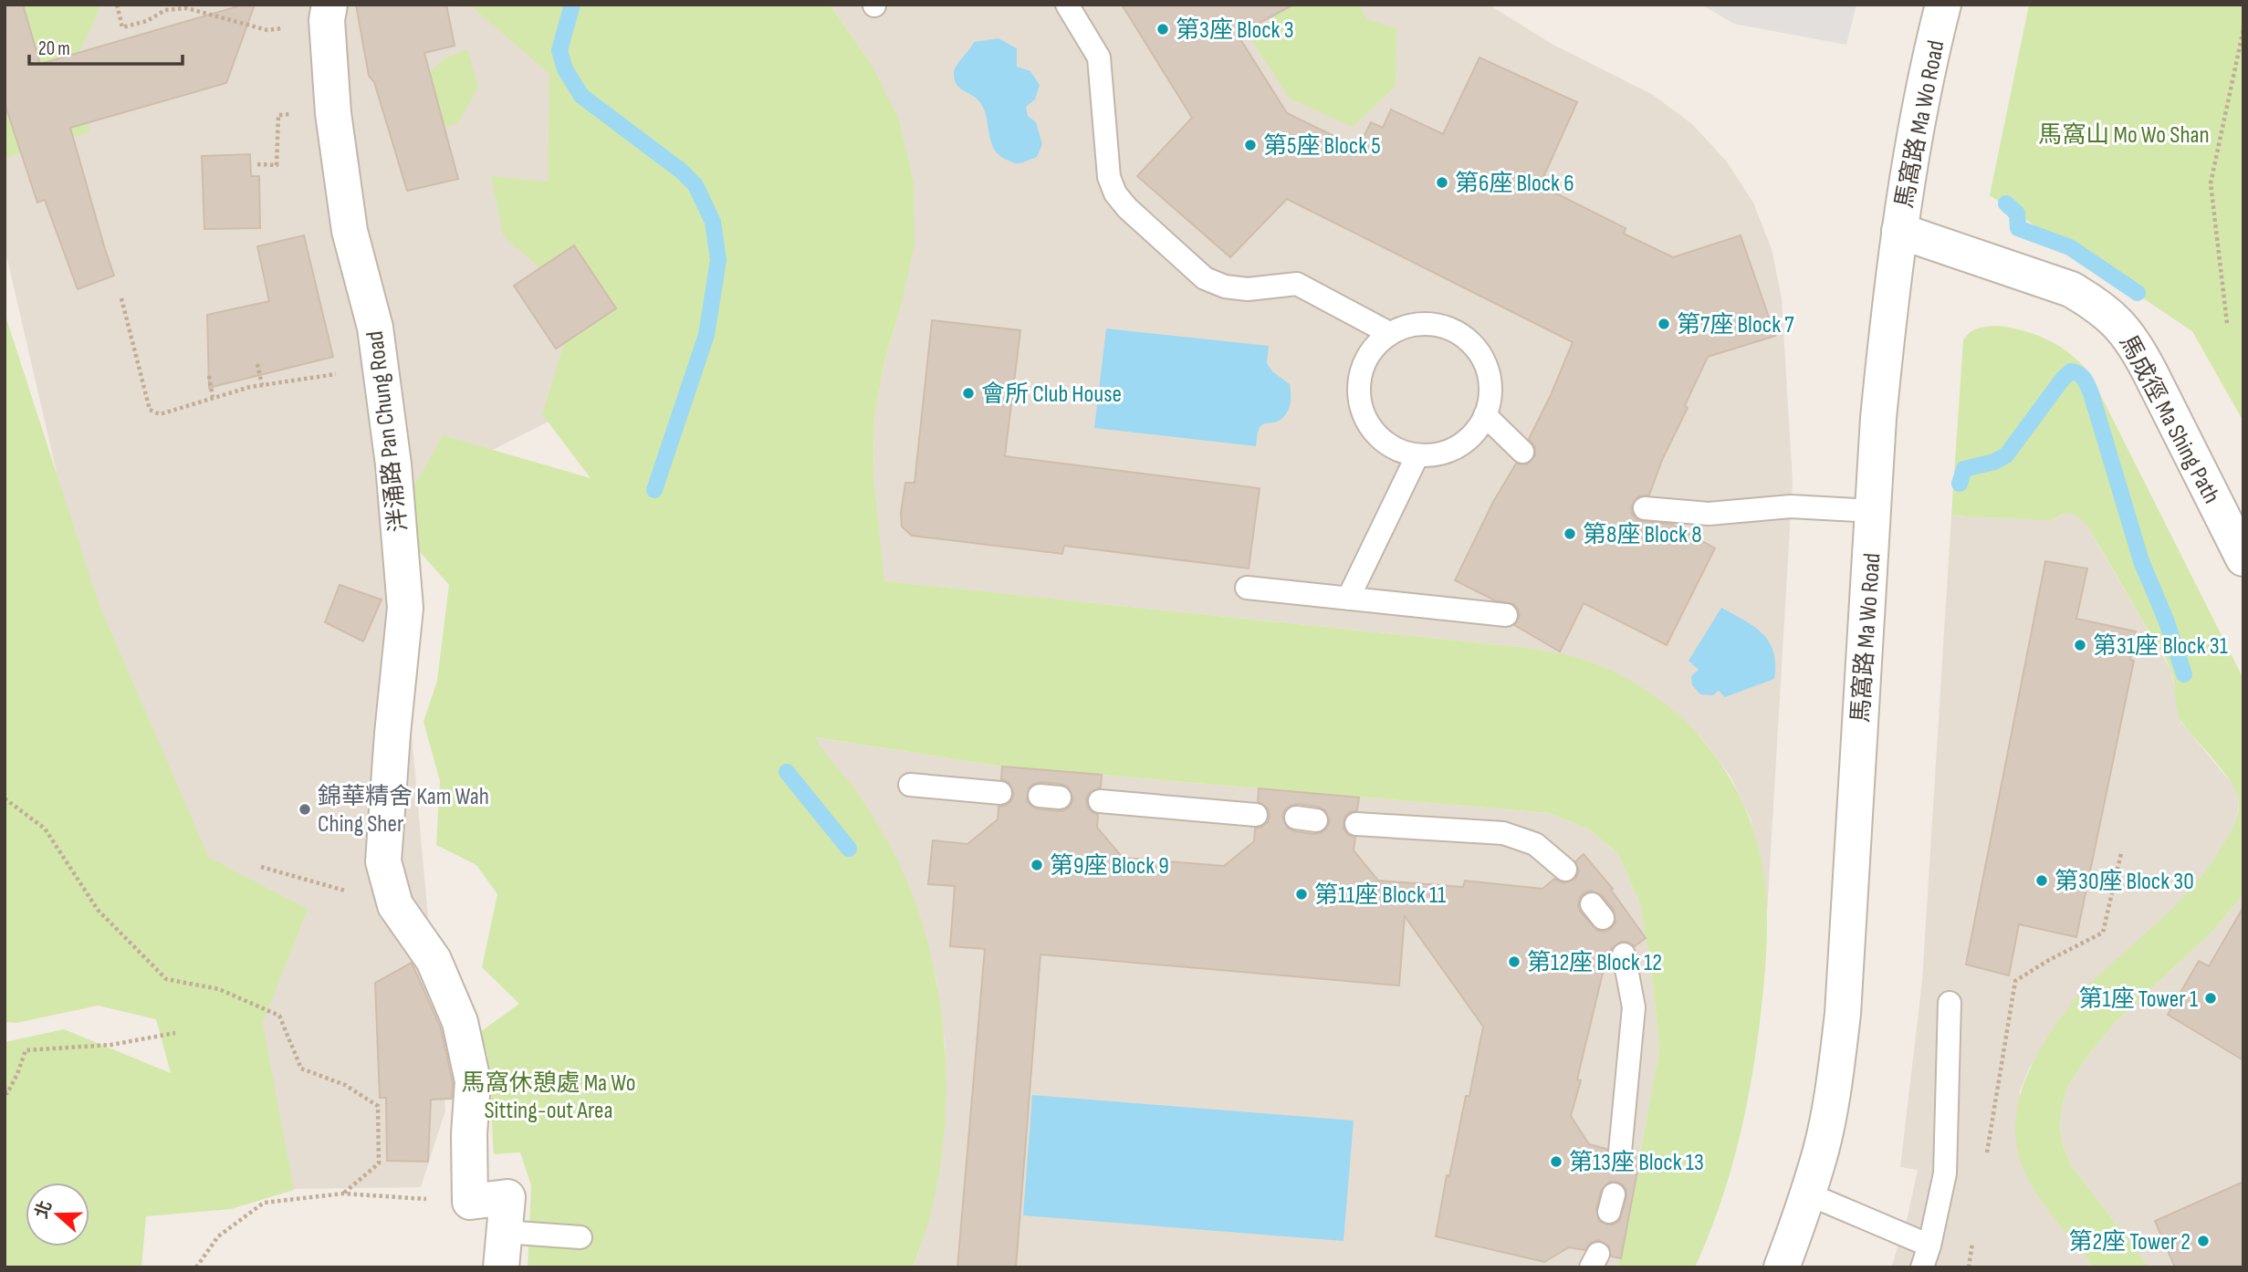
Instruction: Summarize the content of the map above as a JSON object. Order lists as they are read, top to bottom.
{
  "streets": {
    "street": ["馬窩路 Ma Wo Road", "馬成徑 Ma Shing Path", "泮涌路 Pan Chung Road"]
  },
  "crossings": [
    ["馬窩路 Ma Wo Road", "馬成徑 Ma Shing Path"]
  ],
  "parks": ["馬窩山 Mo Wo Shan", "馬窩休憩處 Ma Wo Sitting-out Area"],
  "places": [
    "第3座 Block 3",
    "第5座 Block 5",
    "第6座 Block 6",
    "第7座 Block 7",
    "會所 Club House",
    "第8座 Block 8",
    "第31座 Block 31",
    "錦華精舍 Kam Wah Ching Sher",
    "第9座 Block 9",
    "第30座 Block 30",
    "第11座 Block 11",
    "第12座 Block 12",
    "第1座 Tower 1",
    "第13座 Block 13",
    "第2座 Tower 2"
  ],
  "scale_bar": "20 m",
  "north": "left"
}
